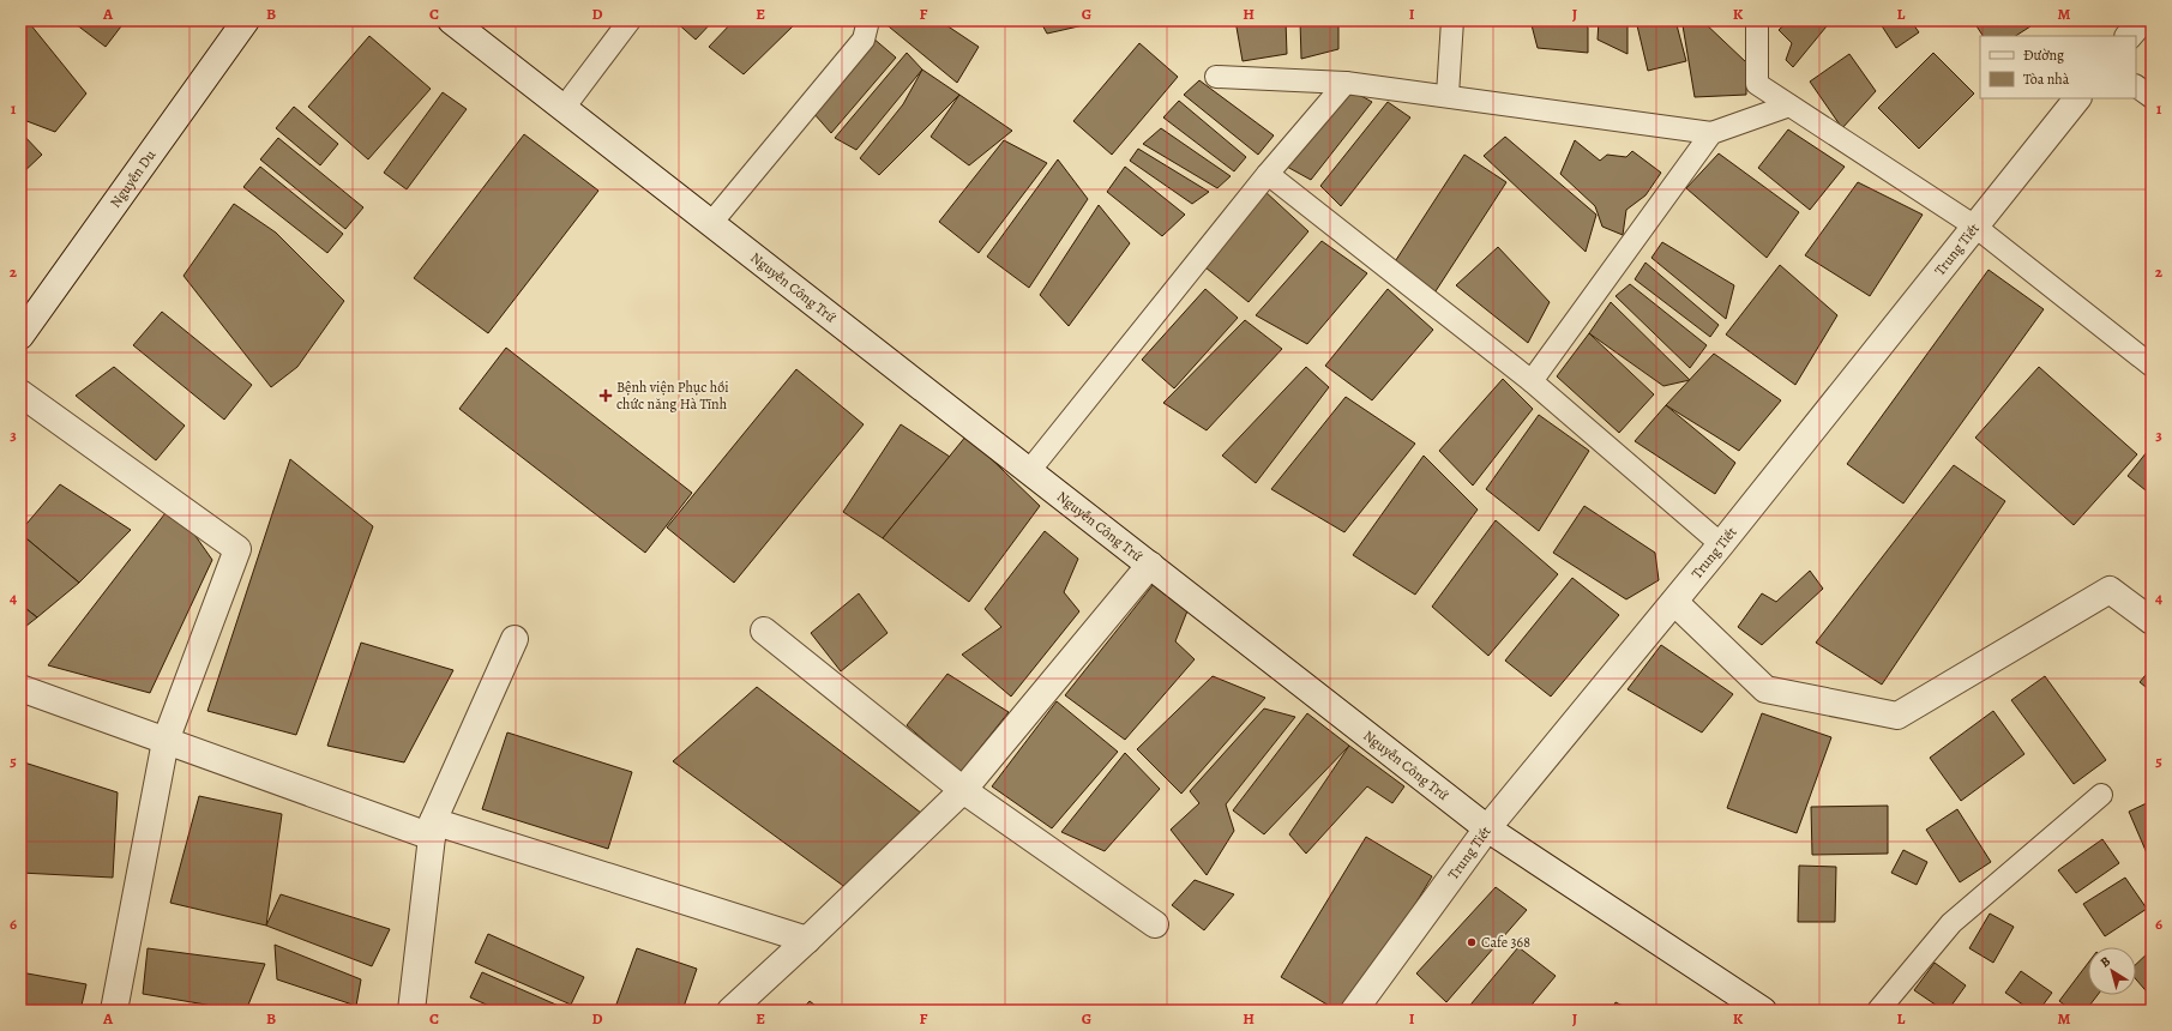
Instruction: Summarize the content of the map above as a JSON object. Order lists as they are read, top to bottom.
{
  "streets": {
    "street": ["Nguyễn Du", "Trung Tiết", "Nguyễn Công Trứ"]
  },
  "crossings": [
    ["Trung Tiết", "Nguyễn Công Trứ"]
  ],
  "places": {
    "health": ["Bệnh viện Phục hồi chức năng Hà Tĩnh"],
    "other": ["Cafe 368"]
  },
  "legend": ["Đường", "Tòa nhà"],
  "north": "top left",
  "grid": {
    "columns": [
      "A",
      "B",
      "C",
      "D",
      "E",
      "F",
      "G",
      "H",
      "I",
      "J",
      "K",
      "L",
      "M"
    ],
    "rows": [
      "1",
      "2",
      "3",
      "4",
      "5",
      "6"
    ]
  }
}
